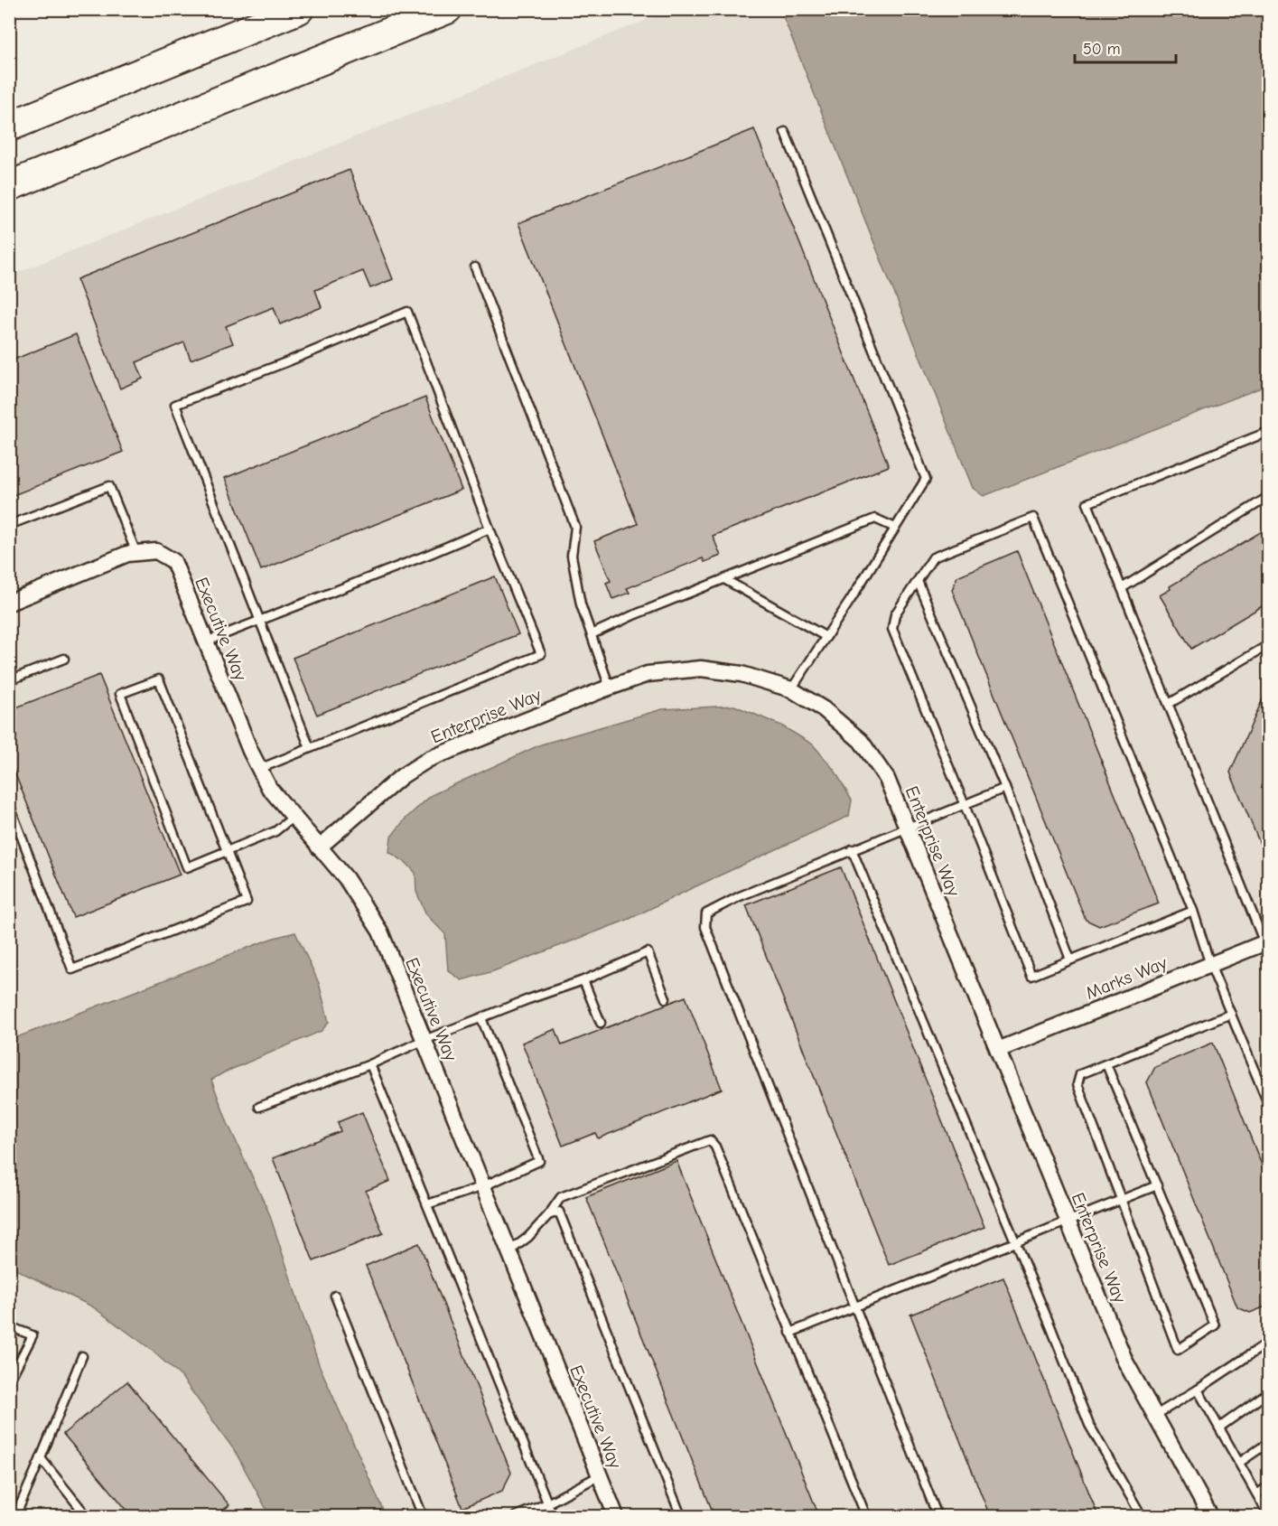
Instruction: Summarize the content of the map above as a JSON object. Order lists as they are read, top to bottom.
{
  "streets": {
    "street": ["Executive Way", "Enterprise Way", "Marks Way"]
  },
  "crossings": [
    ["Executive Way", "Enterprise Way"],
    ["Enterprise Way", "Marks Way"]
  ],
  "scale_bar": "50 m"
}
